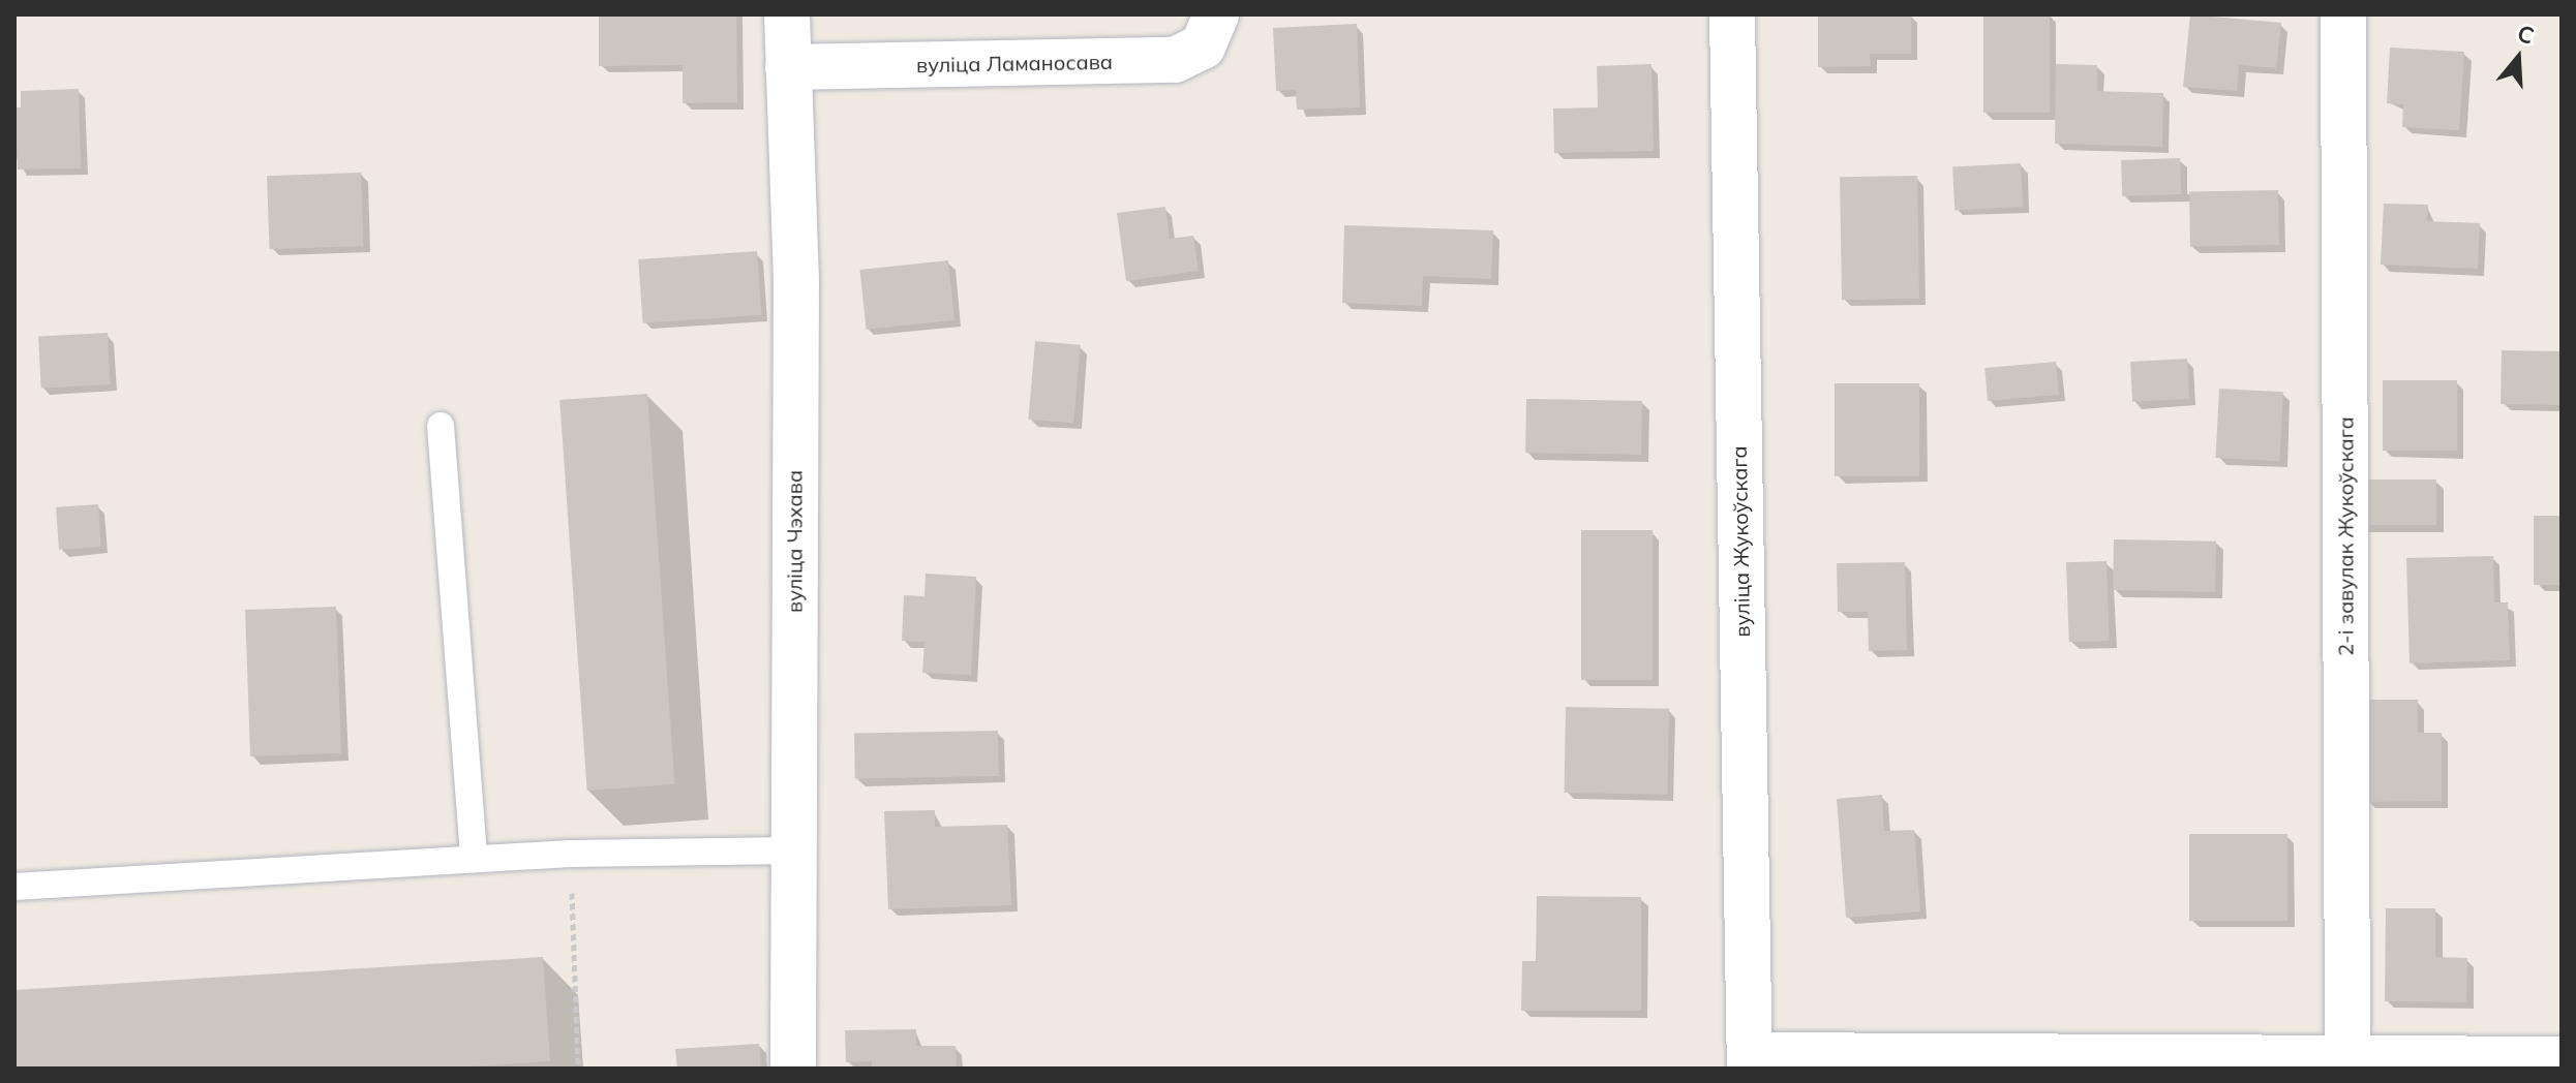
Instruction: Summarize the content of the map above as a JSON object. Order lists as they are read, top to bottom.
{
  "streets": {
    "street": [
      "вуліца Ламаносава",
      "2-і завулак Жукоўскага",
      "вуліца Чэхава",
      "вуліца Жукоўскага"
    ]
  },
  "crossings": [
    ["вуліца Ламаносава", "вуліца Чэхава"]
  ],
  "north": "top"
}
